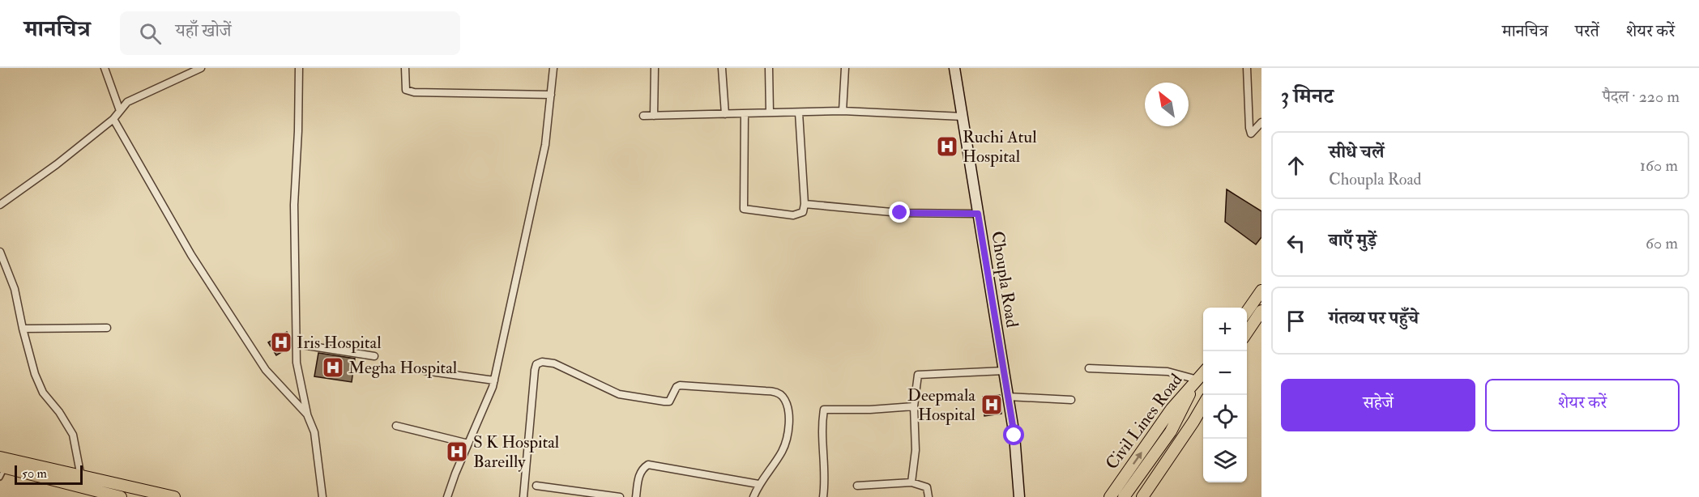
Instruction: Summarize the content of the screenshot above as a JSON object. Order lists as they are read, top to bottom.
{
  "streets": {
    "main road": ["Choupla Road", "Civil Lines Road"]
  },
  "places": {
    "hospital": [
      "Ruchi Atul Hospital",
      "Iris Hospital",
      "Megha Hospital",
      "Deepmala Hospital",
      "S K Hospital Bareilly"
    ]
  },
  "scale_bar": "50 m",
  "north": "top left",
  "page": {
    "header": "मानचित्र",
    "search": "यहाँ खोजें",
    "nav": ["मानचित्र", "परतें", "शेयर करें"],
    "heading": ["3 मिनट", "पैदल · 220 m"],
    "list": [
      ["सीधे चलें", "Choupla Road", "160 m"],
      ["बाएँ मुड़ें", "60 m"],
      "गंतव्य पर पहुँचे"
    ],
    "map_buttons": ["+", "−"],
    "buttons": ["सहेजें", "शेयर करें"],
    "scale": "50 m"
  }
}
